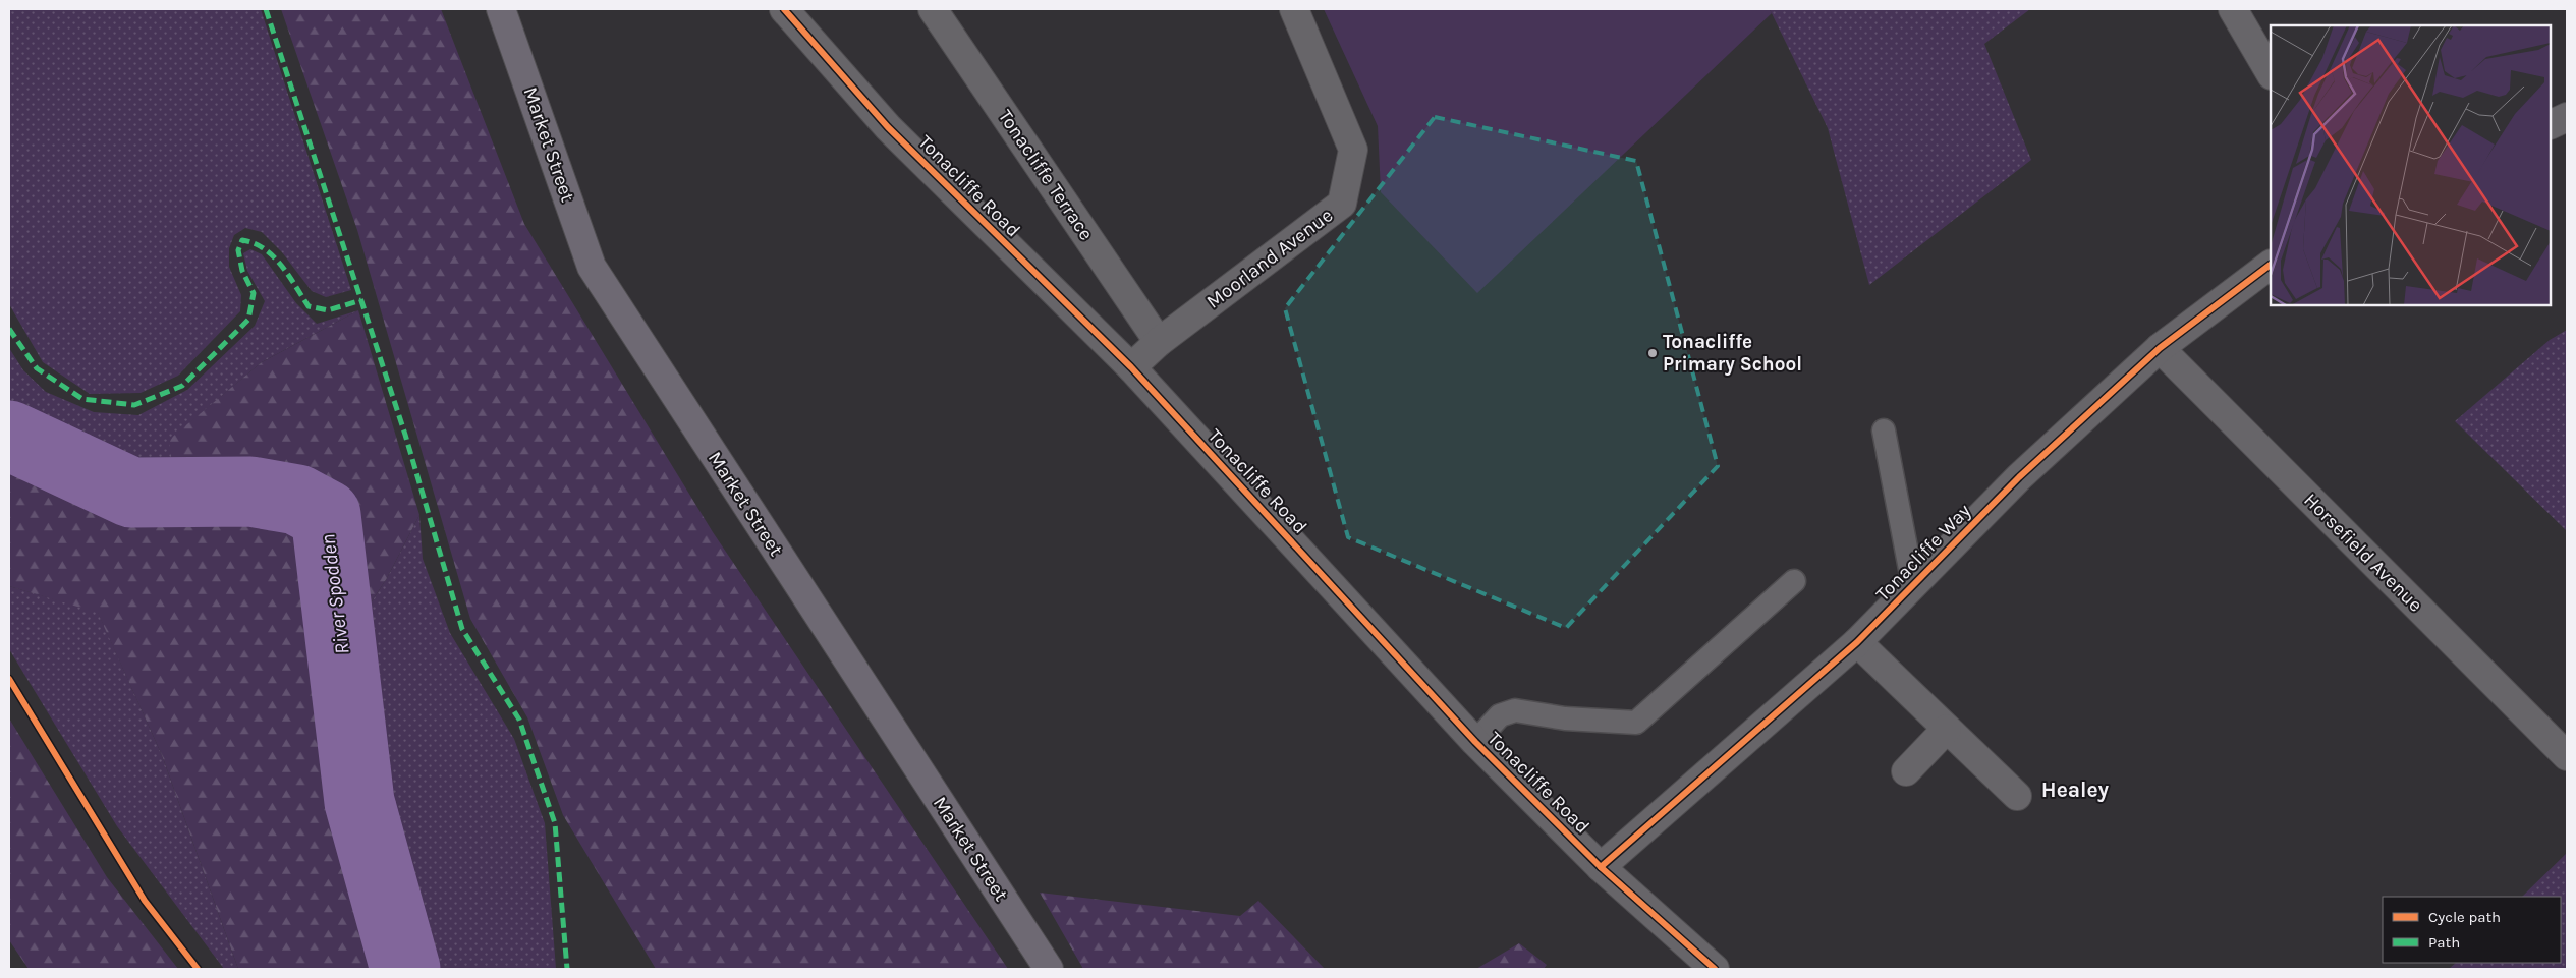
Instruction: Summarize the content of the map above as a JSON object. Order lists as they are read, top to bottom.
{
  "streets": {
    "main road": ["Market Street"],
    "street": [
      "Tonacliffe Terrace",
      "Tonacliffe Road",
      "Moorland Avenue",
      "Tonacliffe Way",
      "Horsefield Avenue"
    ]
  },
  "crossings": [
    ["Tonacliffe Terrace", "Moorland Avenue"],
    ["Tonacliffe Road", "Moorland Avenue"],
    ["Tonacliffe Road", "Tonacliffe Way"],
    ["Tonacliffe Way", "Horsefield Avenue"]
  ],
  "districts": ["Healey"],
  "water": ["River Spodden"],
  "places": ["Tonacliffe Primary School"],
  "legend": ["Cycle path", "Path"]
}
